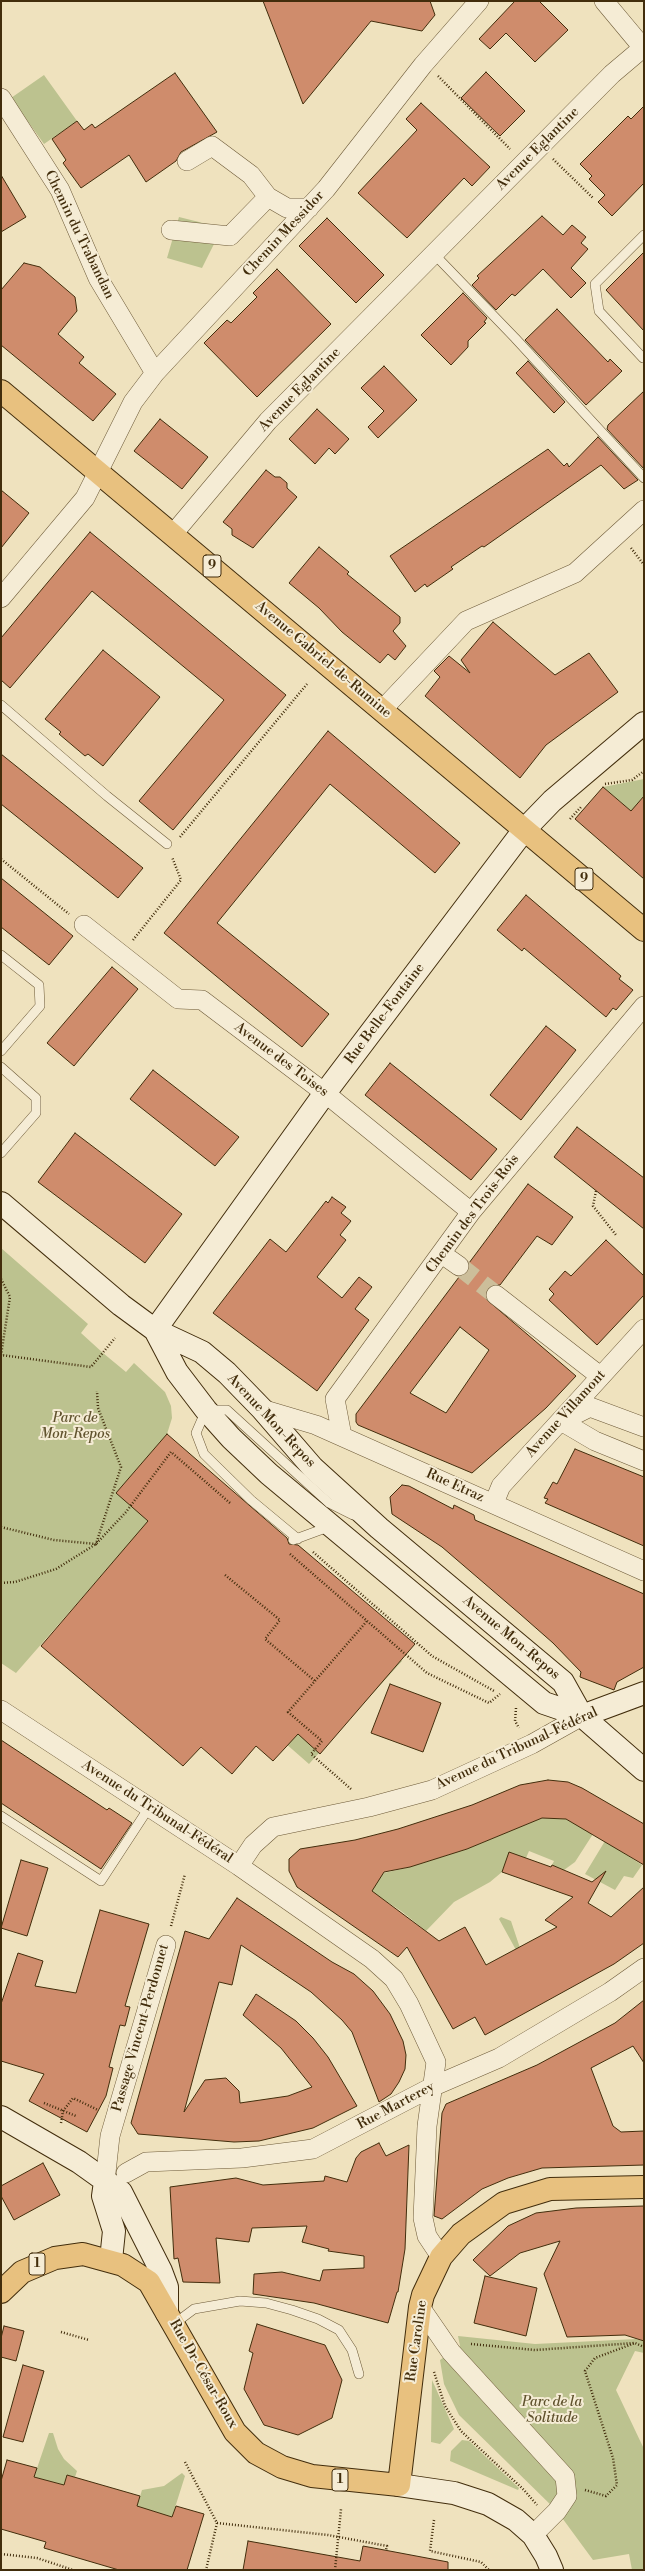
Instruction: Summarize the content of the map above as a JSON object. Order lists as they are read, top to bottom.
{
  "streets": {
    "main road": [
      "9",
      "Avenue Gabriel-de-Rumine",
      "Rue Belle-Fontaine",
      "Avenue Mon-Repos",
      "Avenue du Tribunal-Fédéral",
      "1",
      "Rue Caroline",
      "Rue Dr-César-Roux"
    ],
    "street": [
      "Avenue Eglantine",
      "Chemin Messidor",
      "Chemin du Trabandan",
      "Avenue des Toises",
      "Chemin des Trois-Rois",
      "Avenue Villamont",
      "Rue Etraz",
      "Passage Vincent-Perdonnet",
      "Rue Marterey"
    ]
  },
  "crossings": [
    ["Avenue Eglantine", "Avenue Gabriel-de-Rumine"],
    ["Chemin Messidor", "Chemin du Trabandan"],
    ["Chemin Messidor", "Avenue Gabriel-de-Rumine"],
    ["Avenue Gabriel-de-Rumine", "Rue Belle-Fontaine"],
    ["Rue Belle-Fontaine", "Avenue des Toises"],
    ["Rue Belle-Fontaine", "Avenue Mon-Repos"],
    ["Avenue des Toises", "Chemin des Trois-Rois"],
    ["Chemin des Trois-Rois", "Rue Etraz"],
    ["Avenue Villamont", "Rue Etraz"],
    ["Avenue Mon-Repos", "Rue Etraz"],
    ["Avenue Mon-Repos", "Avenue du Tribunal-Fédéral"],
    ["1", "Rue Dr-César-Roux"],
    ["Rue Caroline", "Rue Dr-César-Roux"]
  ],
  "parks": ["Parc de Mon-Repos", "Parc de la Solitude"]
}
